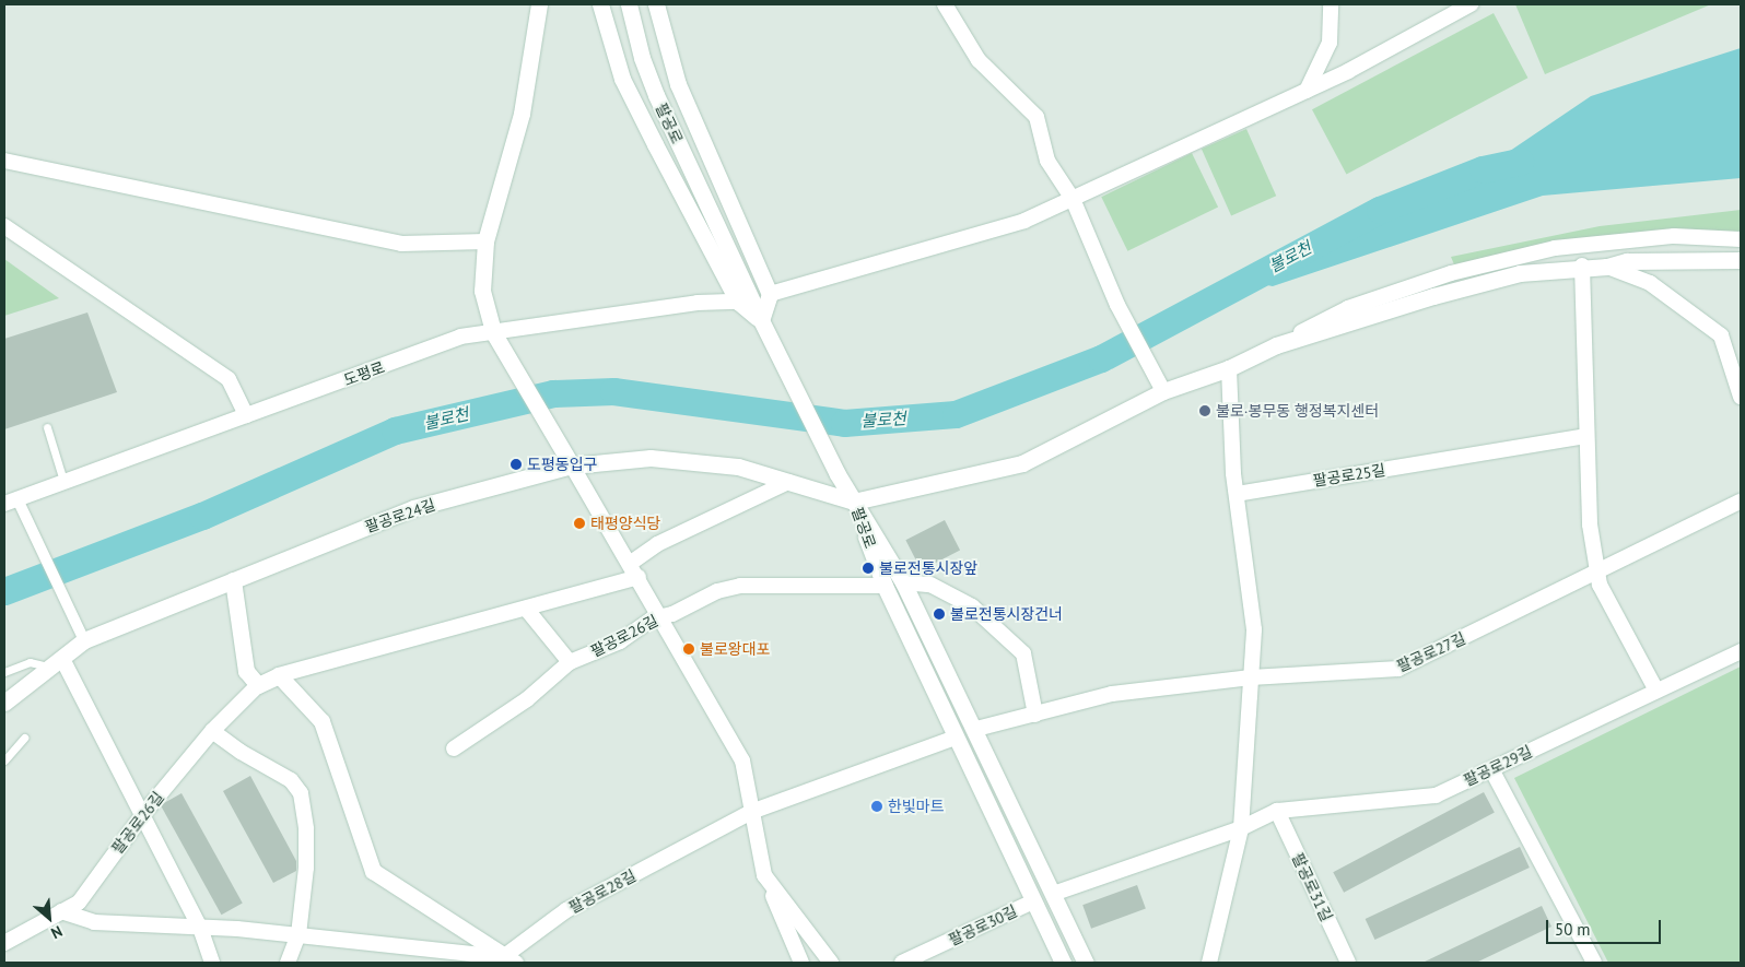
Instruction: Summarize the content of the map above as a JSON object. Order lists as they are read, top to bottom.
{
  "streets": {
    "main road": ["팔공로", "팔공로24길"],
    "street": [
      "도평로",
      "팔공로25길",
      "팔공로26길",
      "팔공로27길",
      "팔공로29길",
      "팔공로31길",
      "팔공로28길",
      "팔공로30길"
    ]
  },
  "crossings": [
    ["팔공로", "팔공로24길"],
    ["팔공로", "팔공로26길"],
    ["팔공로", "팔공로27길"],
    ["팔공로", "팔공로29길"],
    ["팔공로", "팔공로28길"],
    ["팔공로", "팔공로30길"],
    ["팔공로29길", "팔공로31길"]
  ],
  "water": ["불로천"],
  "places": [
    "불로·봉무동 행정복지센터",
    "도평동입구",
    "태평양식당",
    "불로전통시장앞",
    "불로전통시장건너",
    "불로왕대포",
    "한빛마트"
  ],
  "scale_bar": "50 m",
  "north": "bottom right"
}
